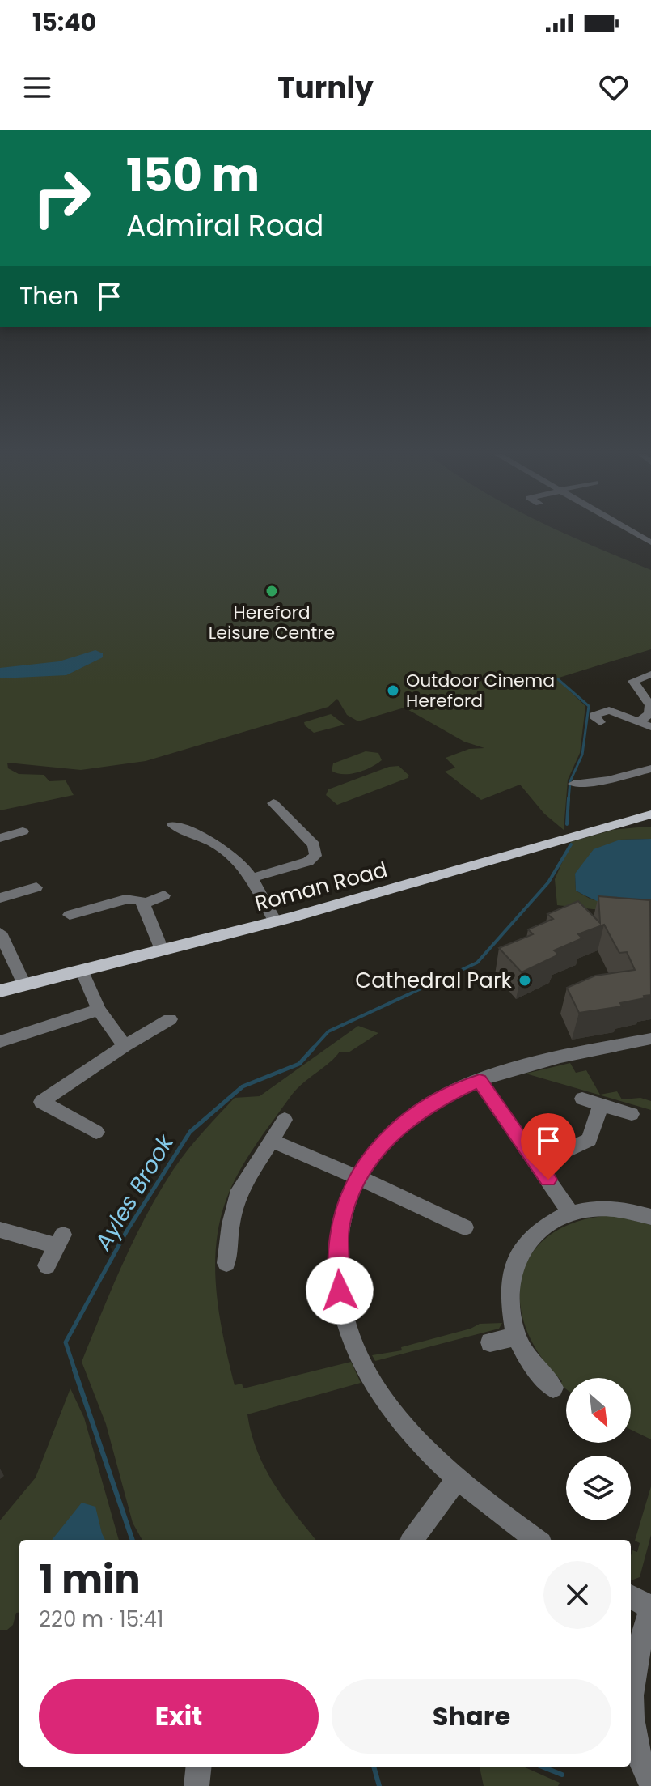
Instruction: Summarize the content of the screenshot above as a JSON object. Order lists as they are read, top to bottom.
{
  "streets": {
    "main road": ["Roman Road"]
  },
  "water": ["Ayles Brook"],
  "places": ["Hereford Leisure Centre", "Outdoor Cinema Hereford", "Cathedral Park"],
  "north": "bottom right",
  "page": {
    "status": "15:40",
    "header": "Turnly",
    "turn": ["150 m", "Admiral Road"],
    "then": "Then",
    "heading": ["1 min", "220 m · 15:41"],
    "buttons": ["Exit", "Share"]
  }
}
